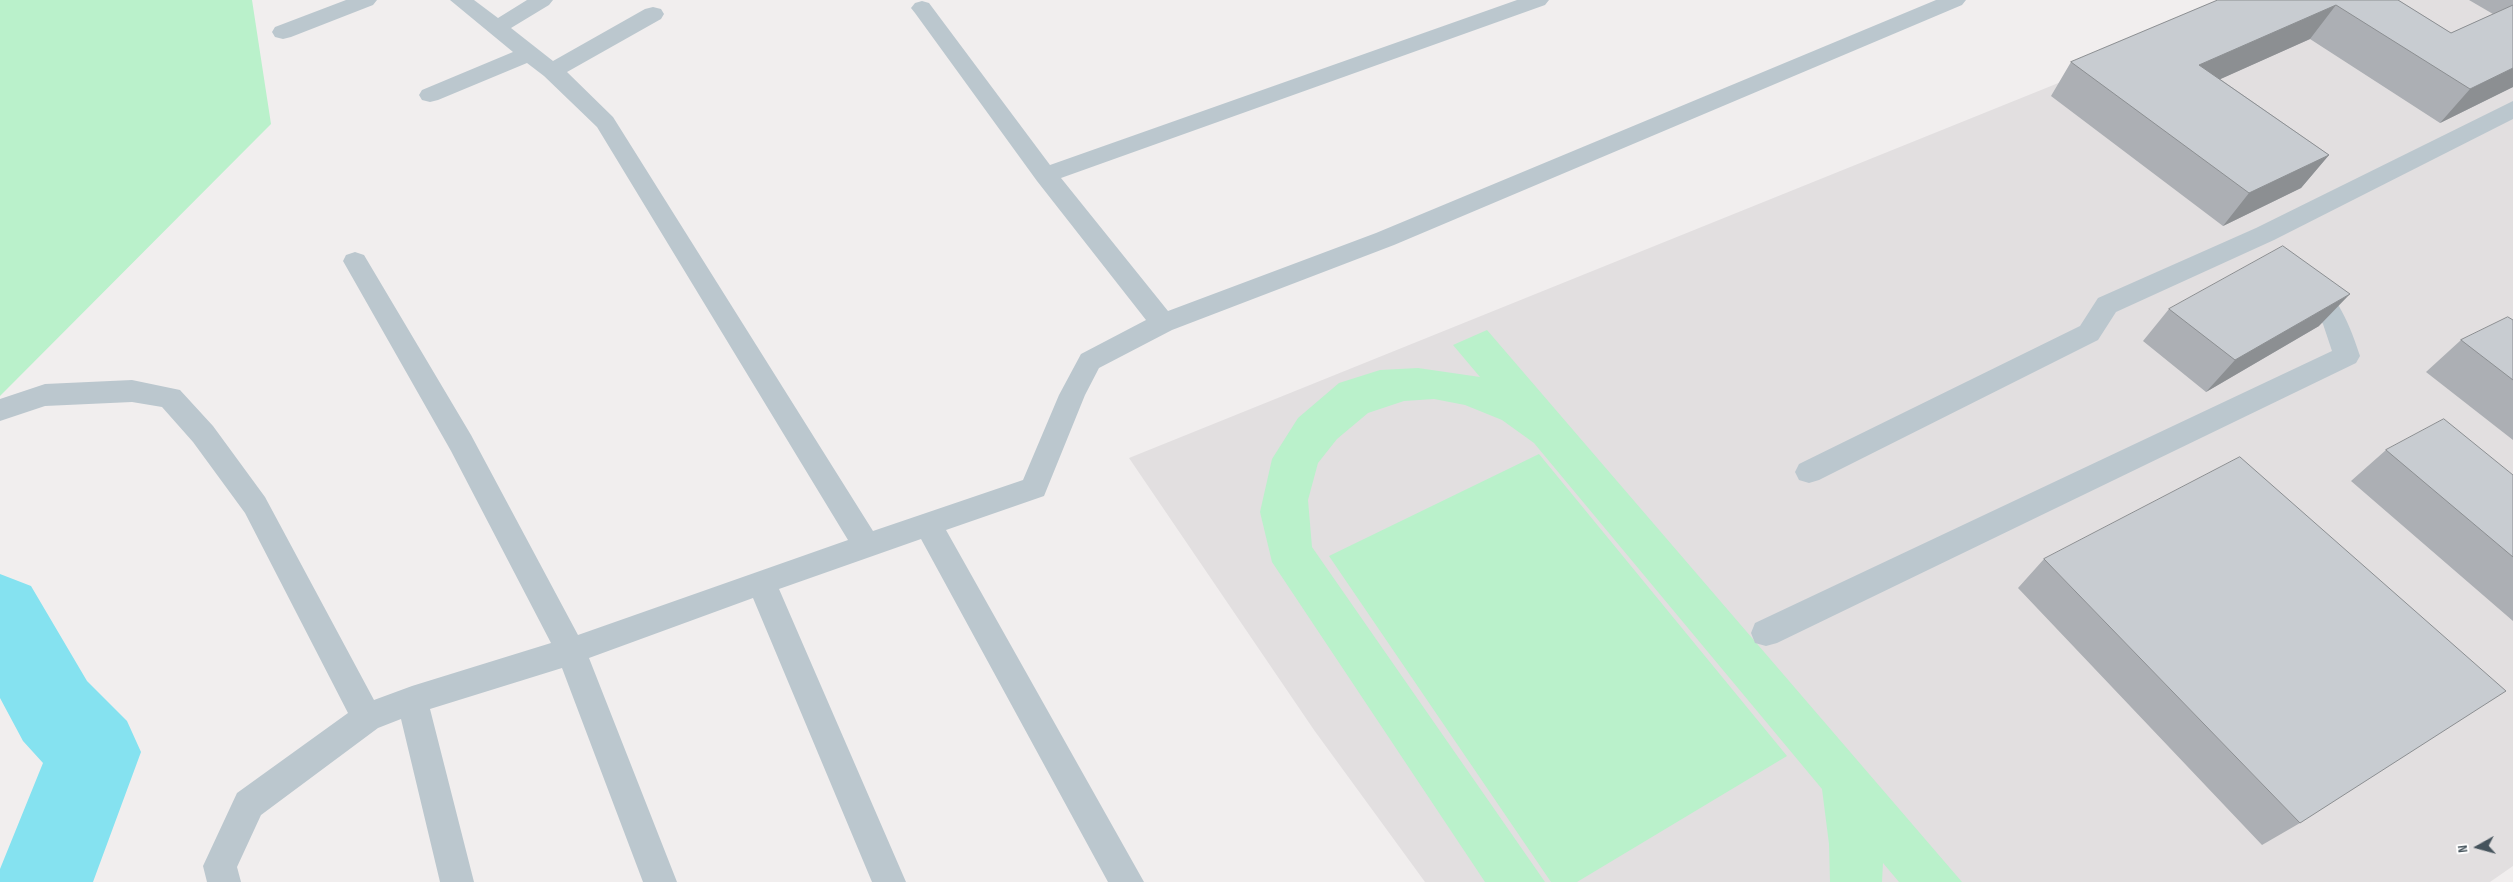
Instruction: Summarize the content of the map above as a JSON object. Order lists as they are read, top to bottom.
{
  "north": "left"
}
